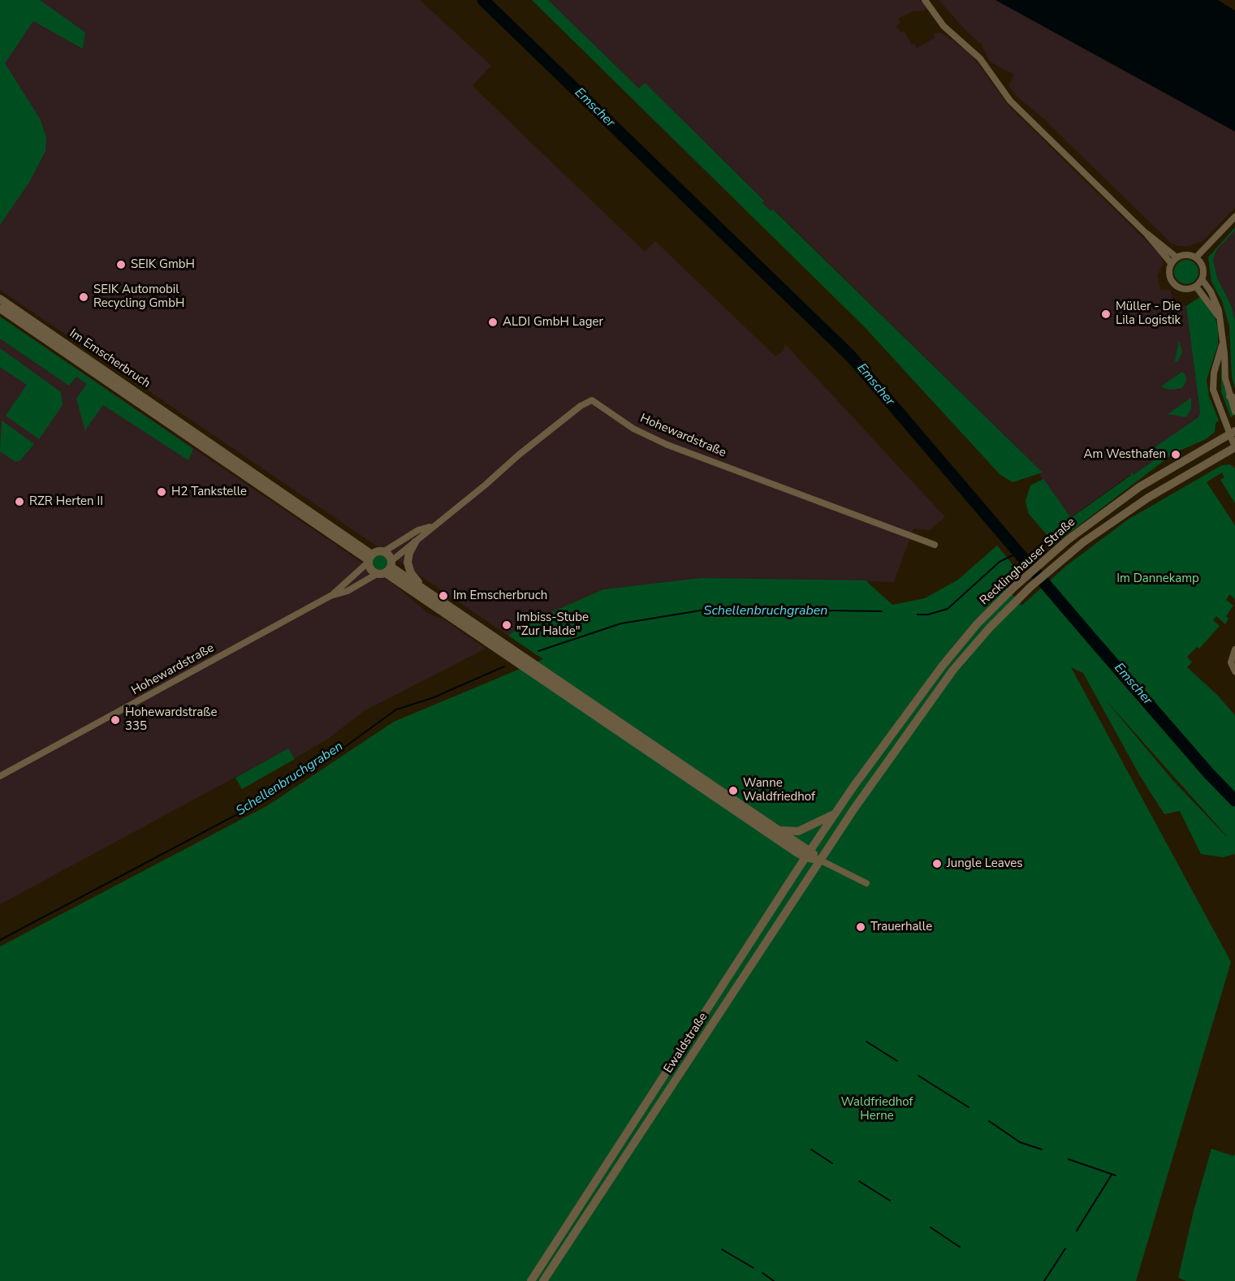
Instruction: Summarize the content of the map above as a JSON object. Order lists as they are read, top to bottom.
{
  "streets": {
    "main road": ["Im Emscherbruch", "Recklinghauser Straße", "Ewaldstraße"],
    "street": ["Hohewardstraße"]
  },
  "crossings": [
    ["Im Emscherbruch", "Hohewardstraße"],
    ["Im Emscherbruch", "Recklinghauser Straße"],
    ["Im Emscherbruch", "Ewaldstraße"],
    ["Recklinghauser Straße", "Ewaldstraße"]
  ],
  "water": ["Emscher", "Schellenbruchgraben"],
  "parks": ["Im Dannekamp", "Waldfriedhof Herne"],
  "places": [
    "SEIK GmbH",
    "SEIK Automobil Recycling GmbH",
    "Müller - Die Lila Logistik",
    "ALDI GmbH Lager",
    "Am Westhafen",
    "H2 Tankstelle",
    "RZR Herten II",
    "Im Emscherbruch",
    "Imbiss-Stube \"Zur Halde\"",
    "Hohewardstraße 335",
    "Wanne Waldfriedhof",
    "Jungle Leaves",
    "Trauerhalle"
  ]
}
